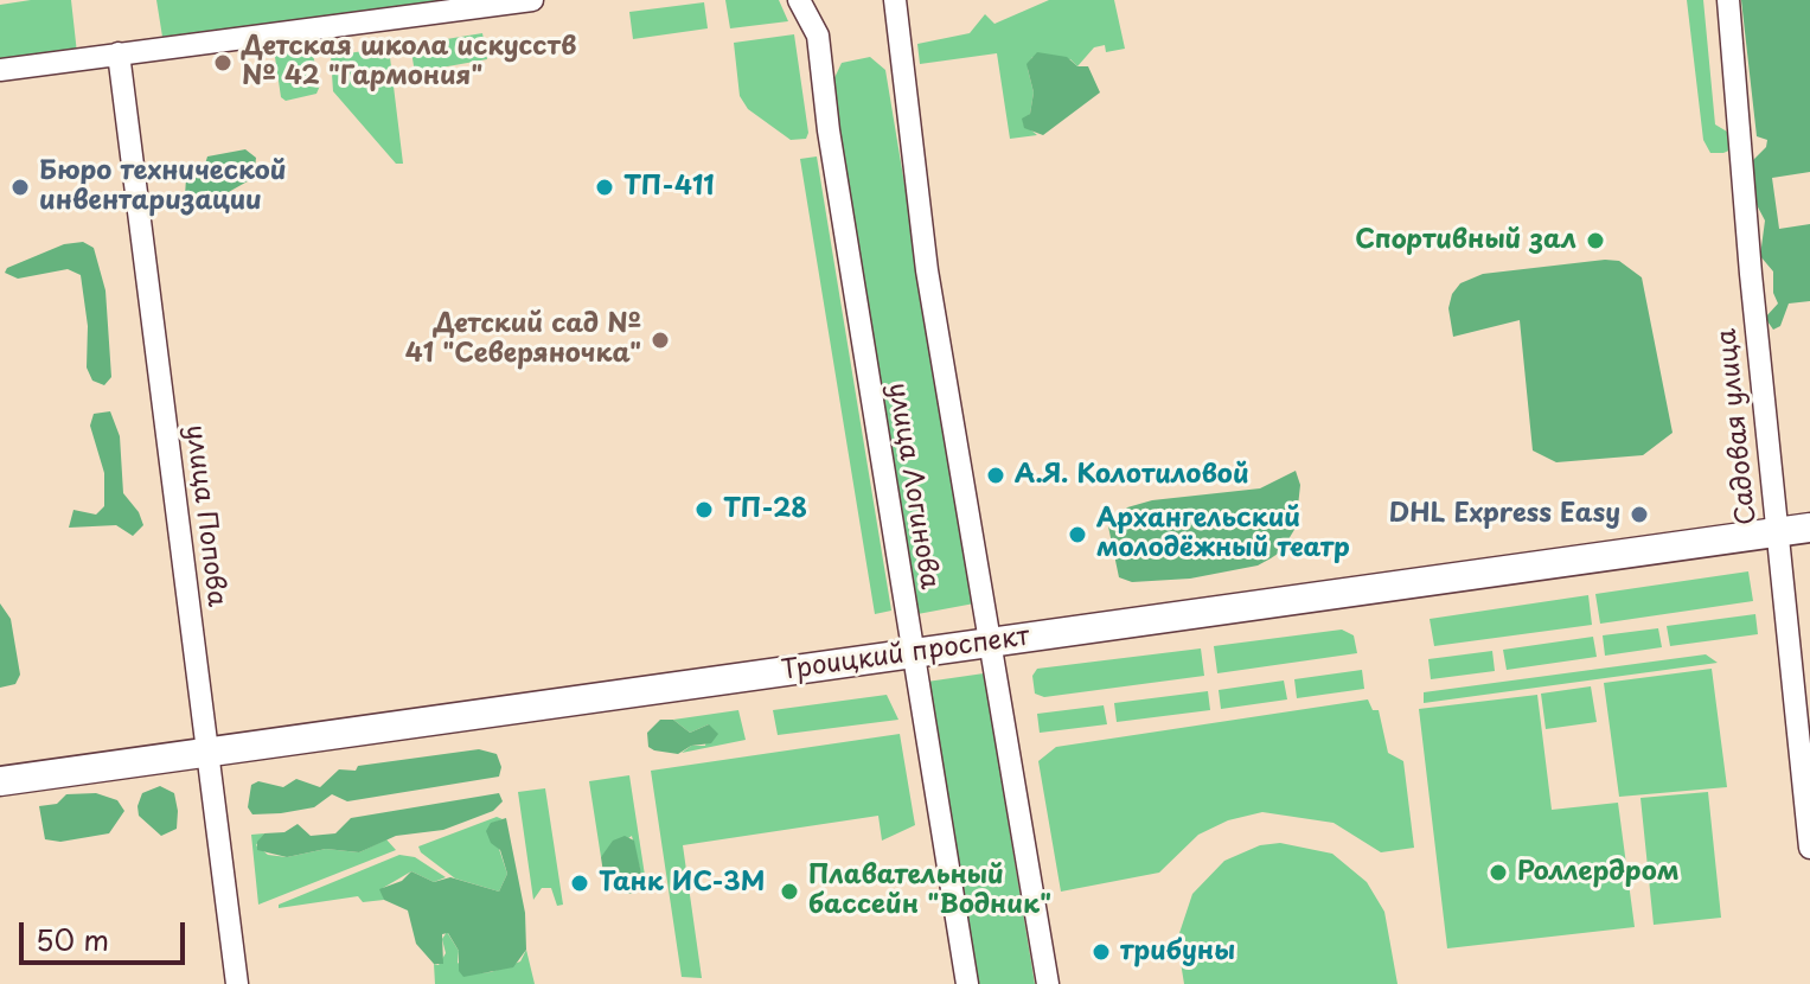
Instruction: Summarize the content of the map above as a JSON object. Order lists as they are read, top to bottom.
{
  "streets": {
    "main road": ["Троицкий проспект"],
    "street": ["Садовая улица", "улица Логинова", "улица Попова"]
  },
  "crossings": [
    ["Садовая улица", "Троицкий проспект"],
    ["улица Логинова", "Троицкий проспект"],
    ["улица Попова", "Троицкий проспект"]
  ],
  "places": [
    "Детская школа искусств № 42 \"Гармония\"",
    "Бюро технической инвентаризации",
    "ТП-411",
    "Спортивный зал",
    "Детский сад № 41 \"Северяночка\"",
    "А.Я. Колотиловой",
    "ТП-28",
    "DHL Express Easy",
    "Архангельский молодёжный театр",
    "Роллердром",
    "Танк ИС-3М",
    "Плавательный бассейн \"Водник\"",
    "трибуны"
  ],
  "scale_bar": "50 m"
}
